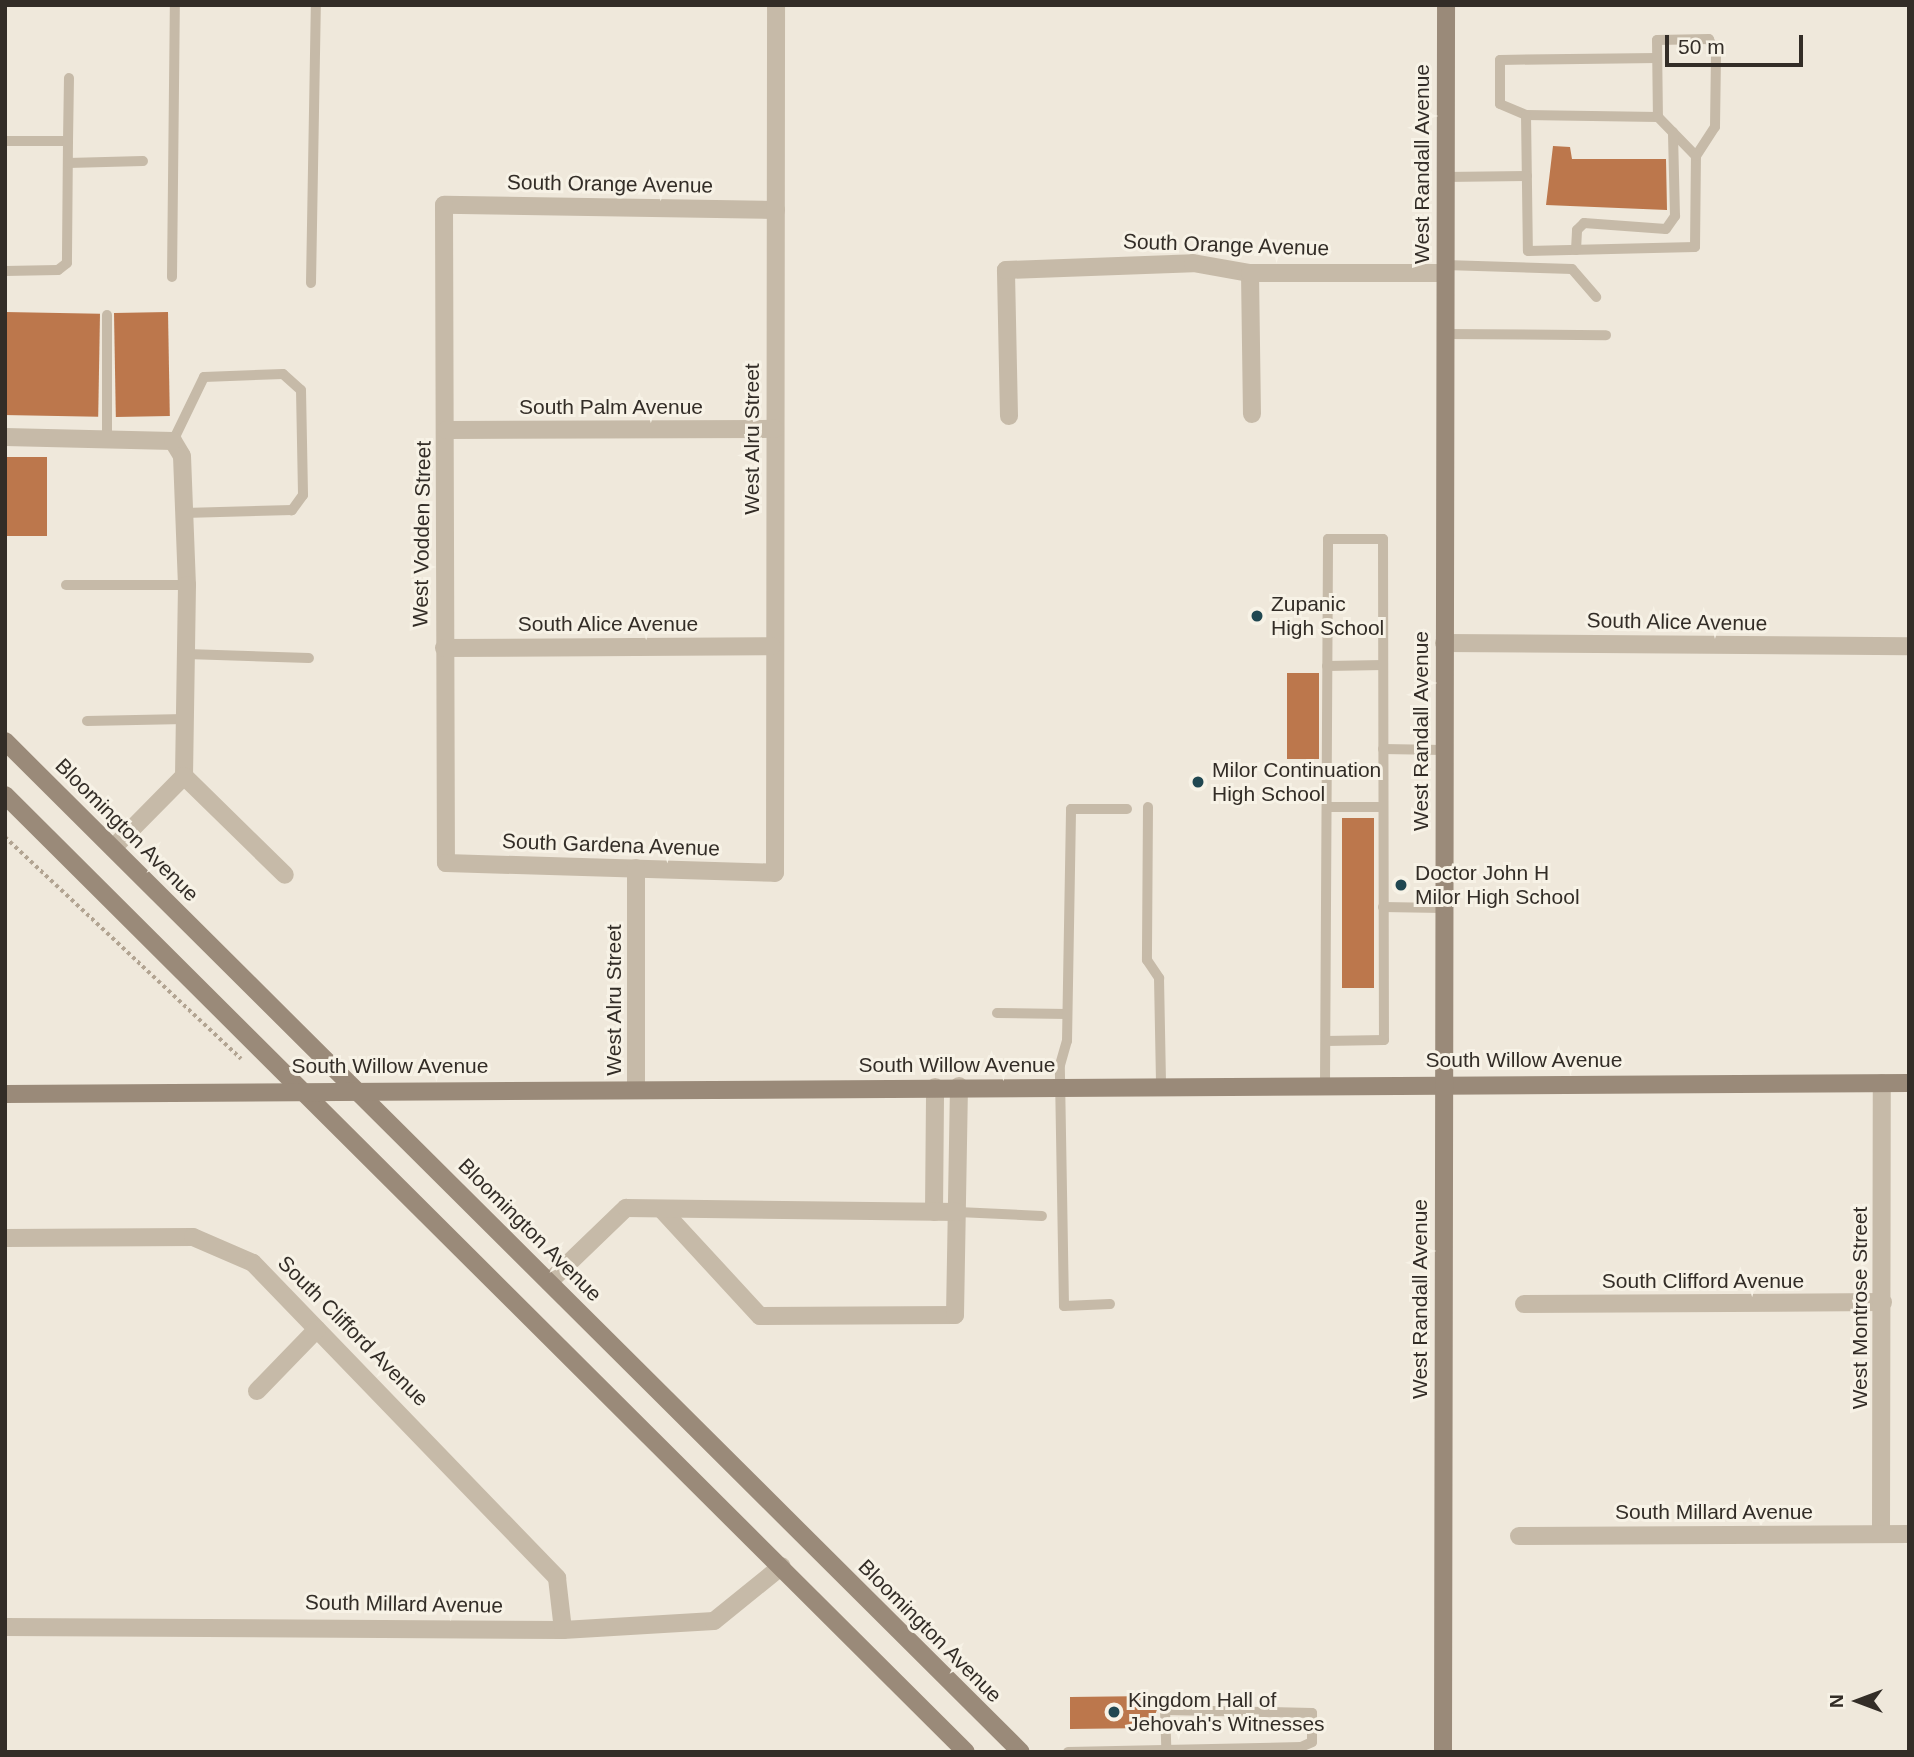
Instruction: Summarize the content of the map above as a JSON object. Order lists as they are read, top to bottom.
{
  "streets": {
    "street": [
      "West Randall Avenue",
      "South Orange Avenue",
      "South Palm Avenue",
      "West Alru Street",
      "West Vodden Street",
      "South Alice Avenue",
      "Bloomington Avenue",
      "South Gardena Avenue",
      "South Willow Avenue",
      "South Clifford Avenue",
      "West Montrose Street",
      "South Millard Avenue"
    ]
  },
  "crossings": [
    ["West Randall Avenue", "South Orange Avenue"],
    ["West Randall Avenue", "South Alice Avenue"],
    ["West Randall Avenue", "South Willow Avenue"],
    ["South Orange Avenue", "West Alru Street"],
    ["South Orange Avenue", "West Vodden Street"],
    ["South Palm Avenue", "West Alru Street"],
    ["South Palm Avenue", "West Vodden Street"],
    ["West Alru Street", "South Alice Avenue"],
    ["West Alru Street", "South Gardena Avenue"],
    ["West Alru Street", "South Willow Avenue"],
    ["West Vodden Street", "South Alice Avenue"],
    ["West Vodden Street", "South Gardena Avenue"],
    ["Bloomington Avenue", "South Willow Avenue"],
    ["South Willow Avenue", "West Montrose Street"],
    ["South Clifford Avenue", "West Montrose Street"],
    ["South Clifford Avenue", "South Millard Avenue"],
    ["West Montrose Street", "South Millard Avenue"]
  ],
  "places": [
    "Zupanic High School",
    "Milor Continuation High School",
    "Doctor John H Milor High School",
    "Kingdom Hall of Jehovah's Witnesses"
  ],
  "scale_bar": "50 m",
  "north": "left"
}
